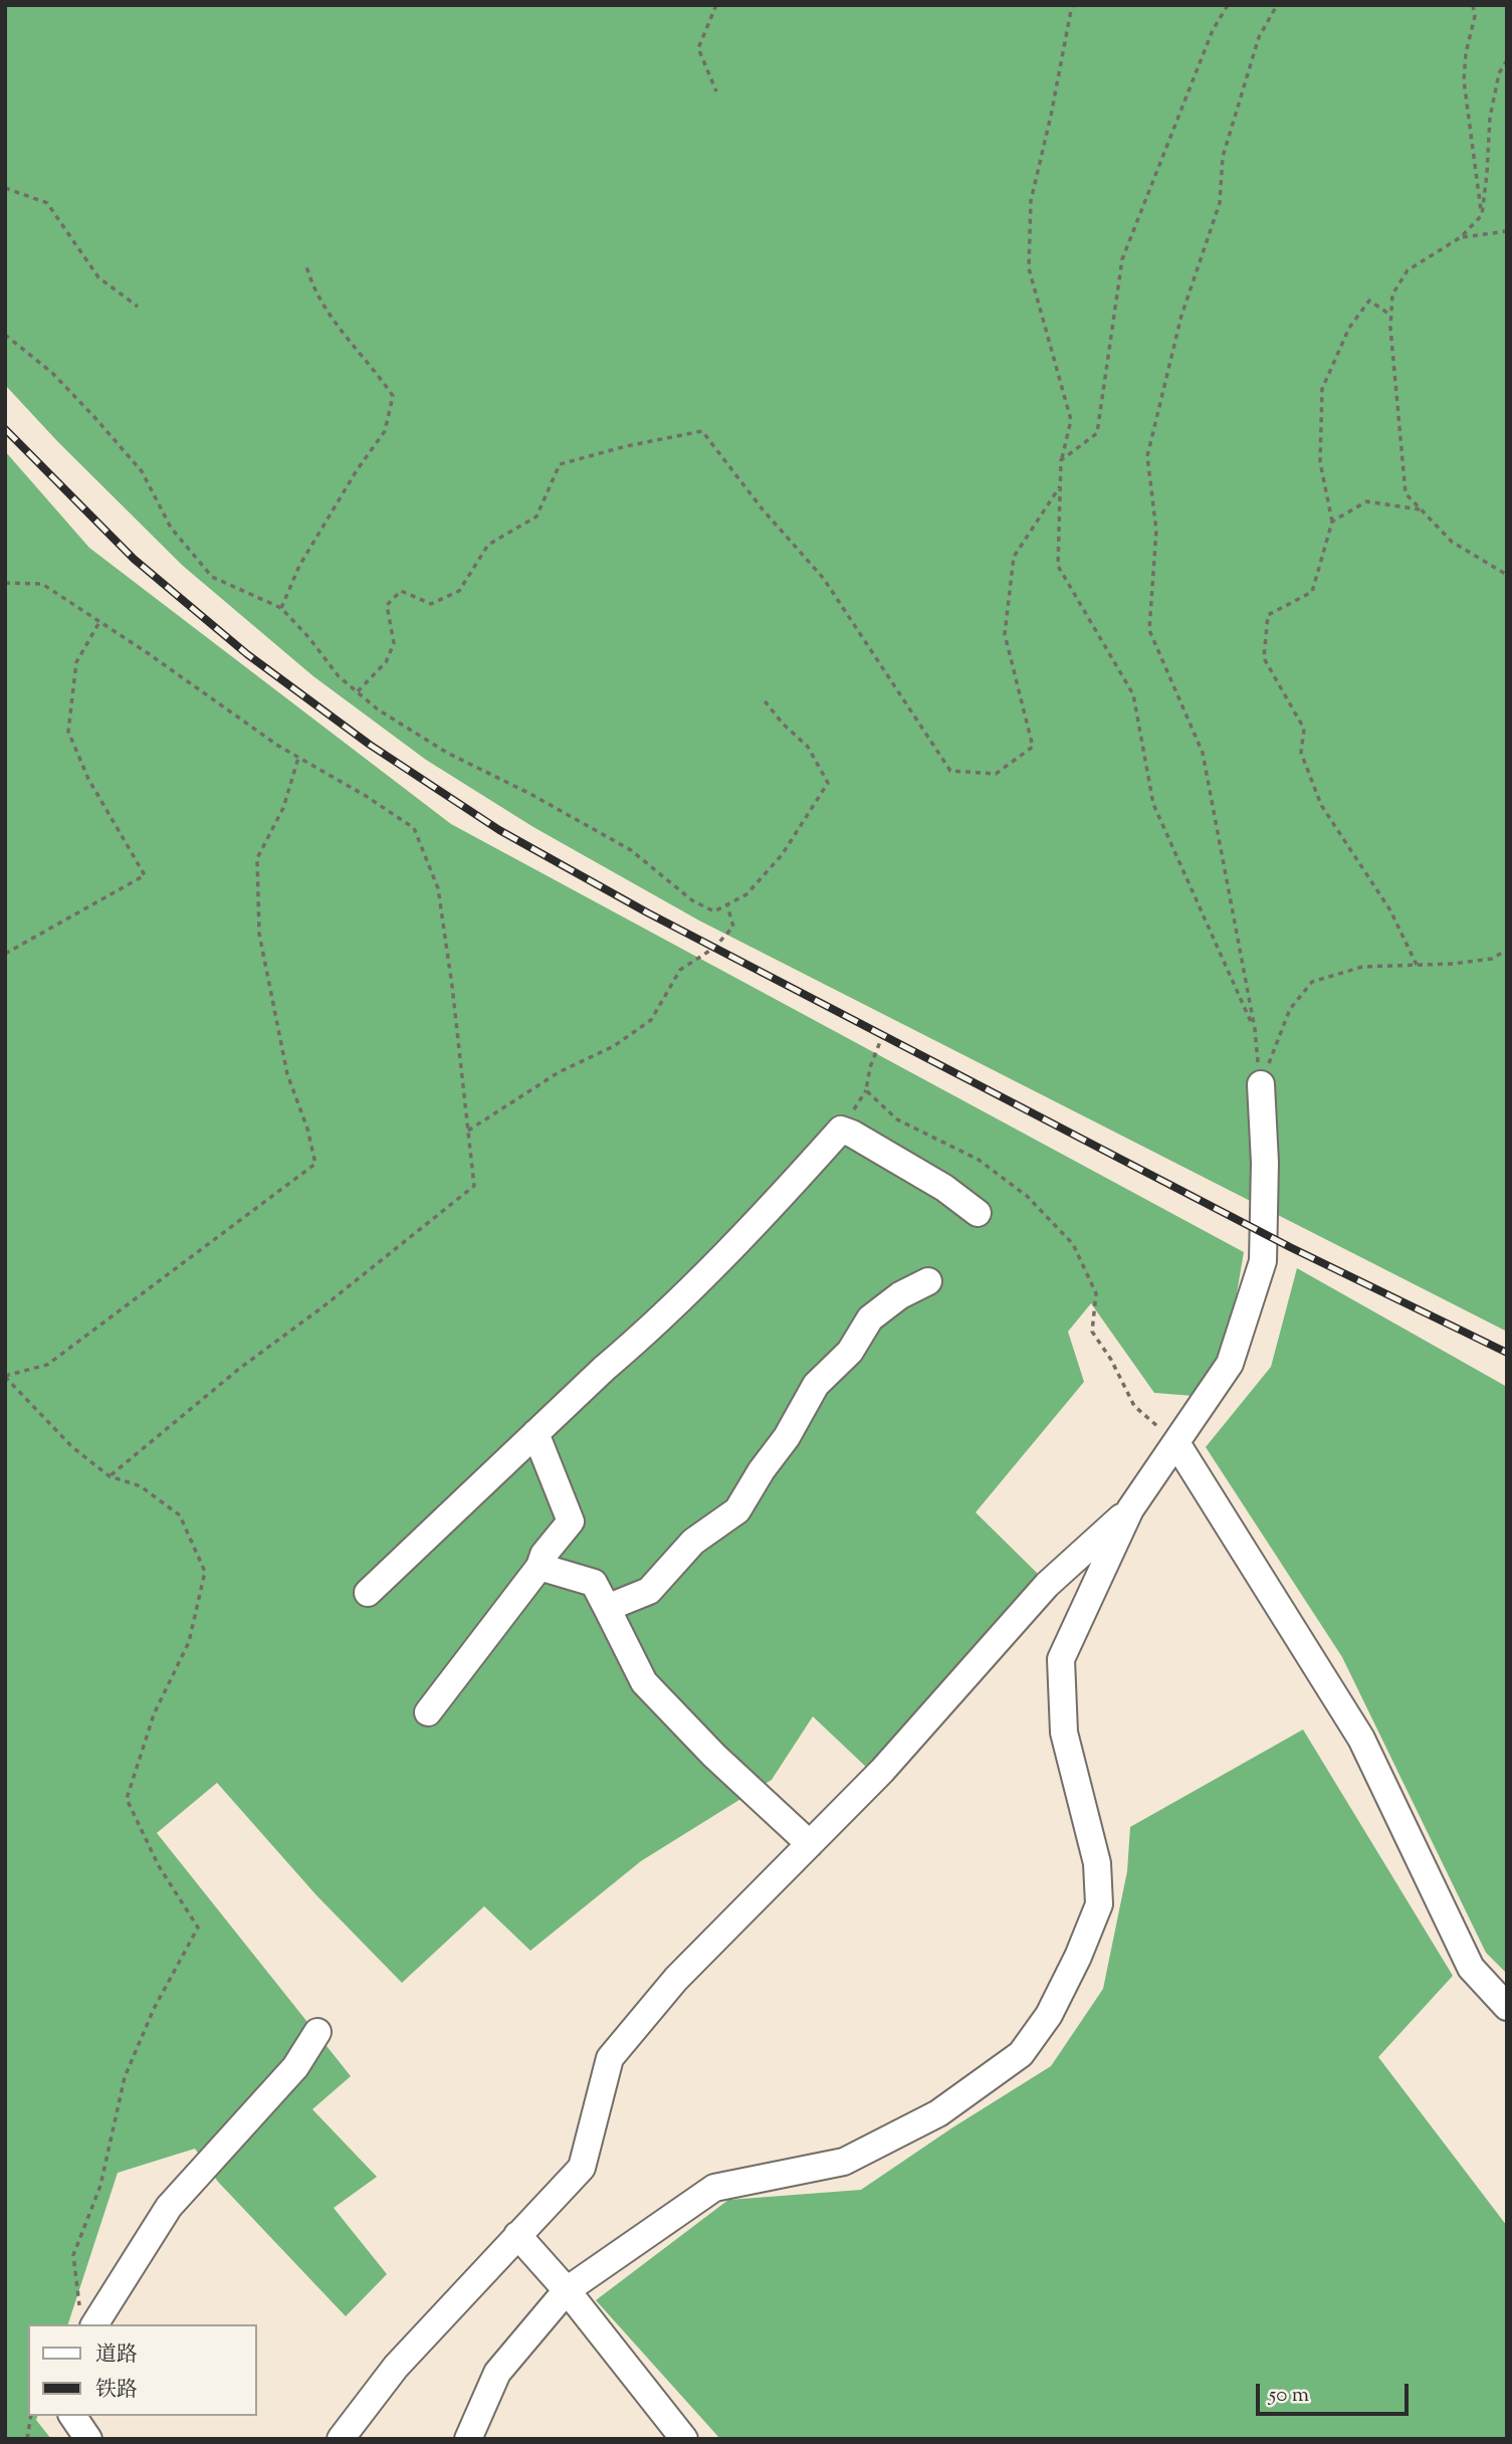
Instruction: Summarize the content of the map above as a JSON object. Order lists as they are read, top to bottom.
{
  "legend": ["道路", "铁路"],
  "scale_bar": "50 m"
}
